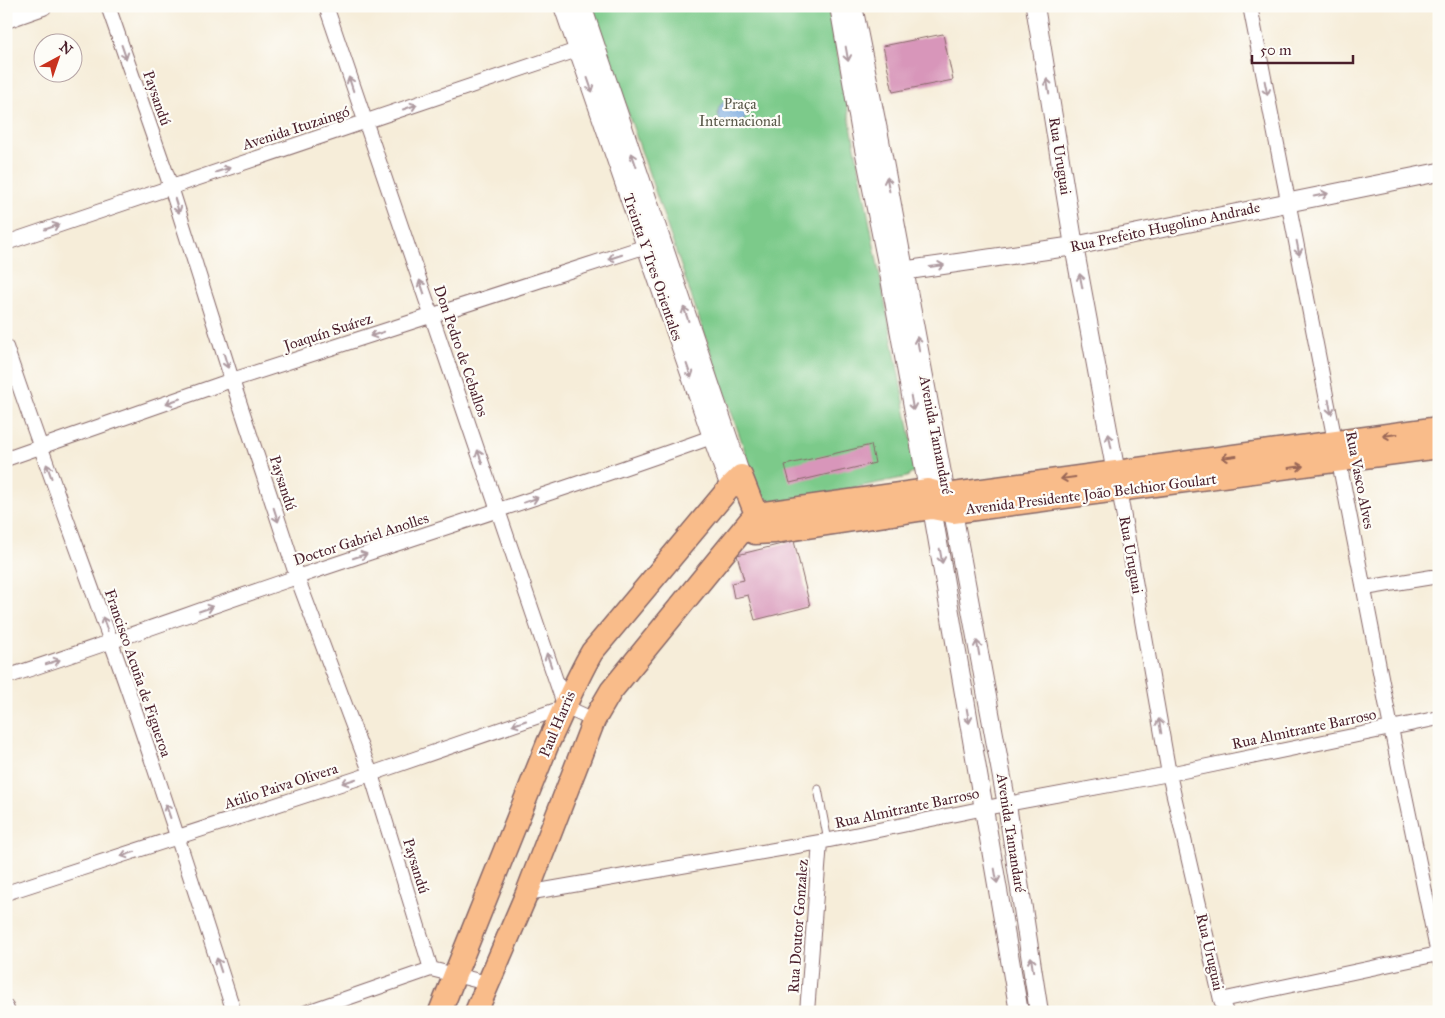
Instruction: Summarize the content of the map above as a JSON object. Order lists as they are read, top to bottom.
{
  "streets": {
    "highway": ["Treinta Y Tres Orientales", "Avenida Presidente João Belchior Goulart", "Paul Harris"],
    "street": [
      "Paysandú",
      "Avenida Ituzaingó",
      "Rua Uruguai",
      "Rua Prefeito Hugolino Andrade",
      "Joaquín Suárez",
      "Don Pedro de Ceballos",
      "Avenida Tamandaré",
      "Rua Vasco Alves",
      "Doctor Gabriel Anolles",
      "Francisco Acuña de Figueroa",
      "Rua Almitrante Barroso",
      "Atilio Paiva Olivera",
      "Rua Doutor Gonzalez"
    ]
  },
  "crossings": [
    ["Paysandú", "Avenida Ituzaingó"],
    ["Paysandú", "Joaquín Suárez"],
    ["Paysandú", "Doctor Gabriel Anolles"],
    ["Paysandú", "Atilio Paiva Olivera"],
    ["Avenida Ituzaingó", "Treinta Y Tres Orientales"],
    ["Avenida Ituzaingó", "Don Pedro de Ceballos"],
    ["Rua Uruguai", "Rua Prefeito Hugolino Andrade"],
    ["Rua Uruguai", "Avenida Presidente João Belchior Goulart"],
    ["Rua Uruguai", "Rua Almitrante Barroso"],
    ["Rua Prefeito Hugolino Andrade", "Avenida Tamandaré"],
    ["Rua Prefeito Hugolino Andrade", "Rua Vasco Alves"],
    ["Treinta Y Tres Orientales", "Joaquín Suárez"],
    ["Treinta Y Tres Orientales", "Avenida Presidente João Belchior Goulart"],
    ["Treinta Y Tres Orientales", "Doctor Gabriel Anolles"],
    ["Treinta Y Tres Orientales", "Paul Harris"],
    ["Joaquín Suárez", "Don Pedro de Ceballos"],
    ["Joaquín Suárez", "Francisco Acuña de Figueroa"],
    ["Don Pedro de Ceballos", "Doctor Gabriel Anolles"],
    ["Don Pedro de Ceballos", "Paul Harris"],
    ["Don Pedro de Ceballos", "Atilio Paiva Olivera"],
    ["Avenida Tamandaré", "Avenida Presidente João Belchior Goulart"],
    ["Avenida Tamandaré", "Rua Almitrante Barroso"],
    ["Rua Vasco Alves", "Avenida Presidente João Belchior Goulart"],
    ["Rua Vasco Alves", "Rua Almitrante Barroso"],
    ["Doctor Gabriel Anolles", "Francisco Acuña de Figueroa"],
    ["Francisco Acuña de Figueroa", "Atilio Paiva Olivera"],
    ["Paul Harris", "Atilio Paiva Olivera"],
    ["Rua Almitrante Barroso", "Rua Doutor Gonzalez"]
  ],
  "one_way": [
    "Paysandú",
    "Avenida Ituzaingó",
    "Rua Uruguai",
    "Rua Prefeito Hugolino Andrade",
    "Joaquín Suárez",
    "Don Pedro de Ceballos",
    "Rua Vasco Alves",
    "Doctor Gabriel Anolles",
    "Francisco Acuña de Figueroa",
    "Atilio Paiva Olivera"
  ],
  "parks": ["Praça Internacional"],
  "scale_bar": "50 m",
  "north": "top right"
}
